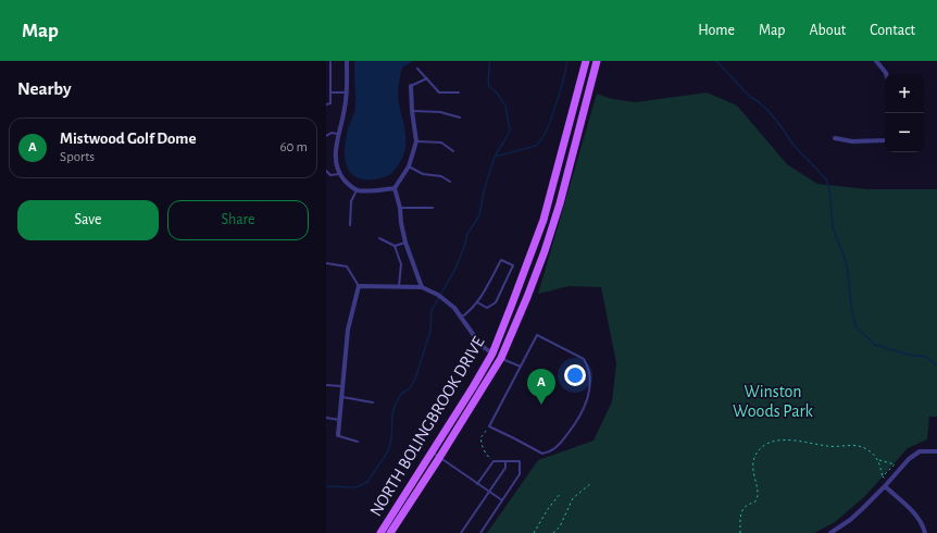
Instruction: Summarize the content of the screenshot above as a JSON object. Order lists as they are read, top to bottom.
{
  "streets": {
    "main road": ["NORTH BOLINGBROOK DRIVE"]
  },
  "parks": ["Winston Woods Park"],
  "page": {
    "header": "Map",
    "nav": [
      "Home",
      "Map",
      "About",
      "Contact"
    ],
    "heading": "Nearby",
    "map_buttons": ["+", "−"],
    "list": [
      {
        "mark": "A",
        "name": "Mistwood Golf Dome",
        "note": "Sports",
        "value": "60 m"
      }
    ],
    "buttons": ["Save", "Share"],
    "pins": "A"
  }
}
